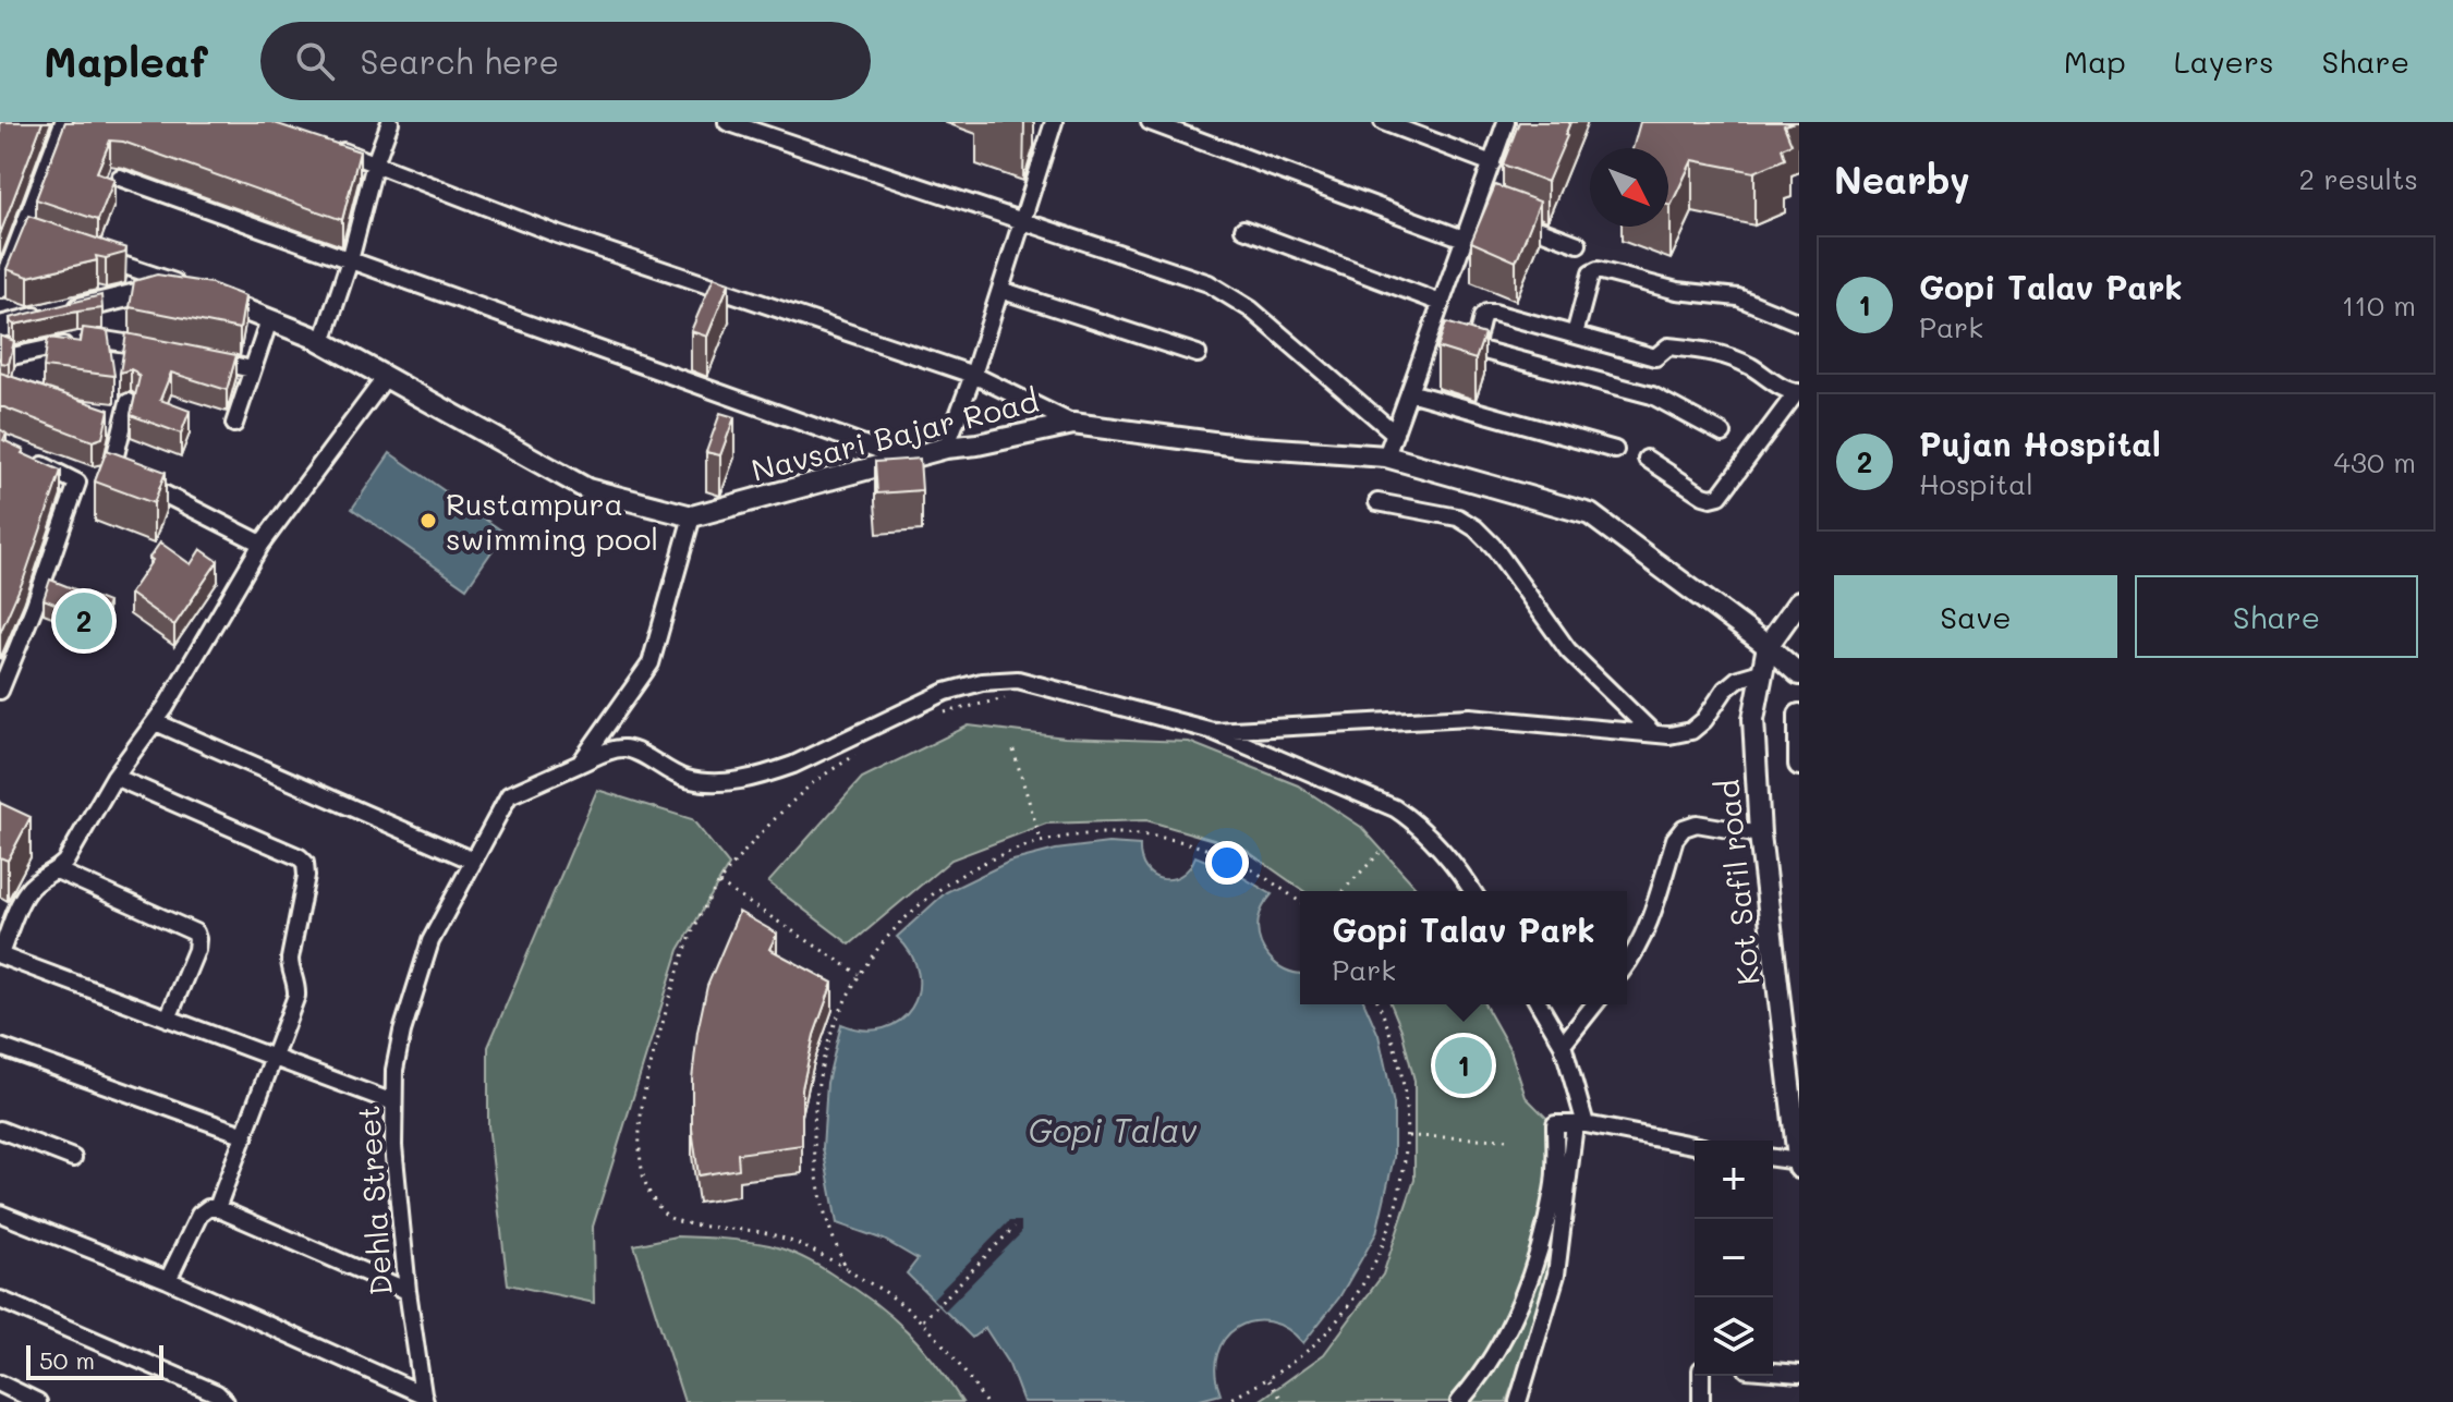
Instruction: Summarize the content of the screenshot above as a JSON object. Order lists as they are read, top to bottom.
{
  "streets": {
    "main road": ["Navsari Bajar Road", "Kot Safil road"],
    "street": ["Dehla Street"]
  },
  "crossings": [
    ["Navsari Bajar Road", "Kot Safil road"]
  ],
  "water": ["Gopi Talav"],
  "places": ["Rustampura swimming pool"],
  "scale_bar": "50 m",
  "north": "bottom right",
  "page": {
    "header": "Mapleaf",
    "search": "Search here",
    "nav": ["Map", "Layers", "Share"],
    "heading": ["Nearby", "2 results"],
    "list": [
      {
        "mark": "1",
        "name": "Gopi Talav Park",
        "note": "Park",
        "value": "110 m"
      },
      {
        "mark": "2",
        "name": "Pujan Hospital",
        "note": "Hospital",
        "value": "430 m"
      }
    ],
    "buttons": ["Save", "Share"],
    "pins": ["2", "1"],
    "popup": ["Gopi Talav Park", "Park"],
    "map_buttons": ["+", "−"],
    "scale": "50 m"
  }
}
